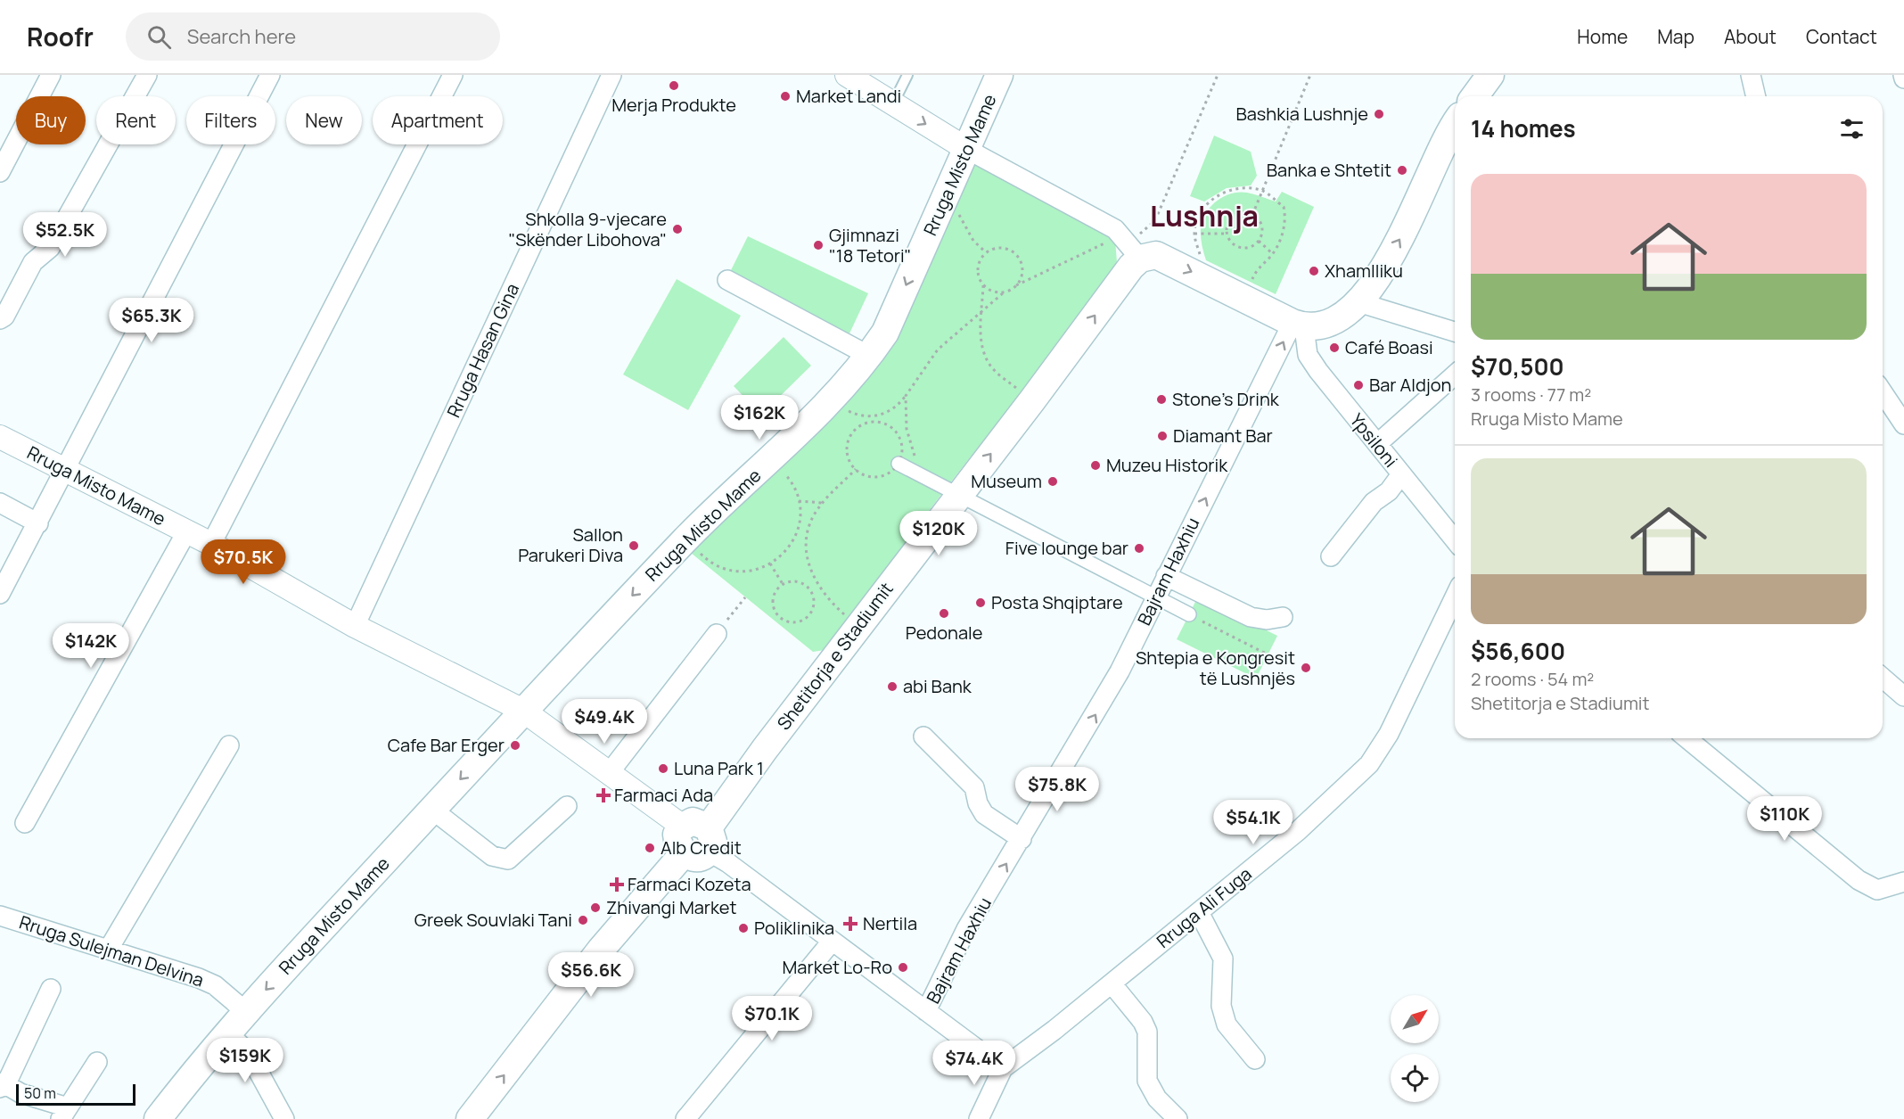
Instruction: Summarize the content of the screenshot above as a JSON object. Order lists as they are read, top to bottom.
{
  "streets": {
    "main road": ["Rruga Misto Mame", "Shetitorja e Stadiumit"],
    "street": [
      "Rruga Hasan Gina",
      "Ypsiloni",
      "Bajram Haxhiu",
      "Rruga Ali Fuga",
      "Rruga Sulejman Delvina"
    ]
  },
  "crossings": [
    ["Rruga Misto Mame", "Rruga Hasan Gina"],
    ["Rruga Misto Mame", "Shetitorja e Stadiumit"],
    ["Rruga Misto Mame", "Rruga Sulejman Delvina"],
    ["Ypsiloni", "Bajram Haxhiu"]
  ],
  "one_way": ["Bajram Haxhiu", "Shetitorja e Stadiumit"],
  "districts": ["Lushnja"],
  "places": {
    "other": [
      "Merja Produkte",
      "Market Landi",
      "Bashkia Lushnje",
      "Banka e Shtetit",
      "Shkolla 9-vjecare \"Skënder Libohova\"",
      "Gjimnazi \"18 Tetori\"",
      "Xhamlliku",
      "Café Boasi",
      "Bar Aldjon",
      "Stone's Drink",
      "Diamant Bar",
      "Muzeu Historik",
      "Museum",
      "Sallon Parukeri Diva",
      "Five lounge bar",
      "Posta Shqiptare",
      "Pedonale",
      "Shtepia e Kongresit të Lushnjës",
      "abi Bank",
      "Cafe Bar Erger",
      "Luna Park 1",
      "Alb Credit",
      "Zhivangi Market",
      "Greek Souvlaki Tani",
      "Poliklinika",
      "Market Lo-Ro"
    ],
    "health": ["Farmaci Ada", "Farmaci Kozeta", "Nertila"]
  },
  "scale_bar": "50 m",
  "north": "top right",
  "page": {
    "header": "Roofr",
    "search": "Search here",
    "nav": [
      "Home",
      "Map",
      "About",
      "Contact"
    ],
    "chip": [
      "Buy",
      "Rent",
      "Filters",
      "New",
      "Apartment"
    ],
    "heading": "14 homes",
    "list": [
      {
        "name": "$70,500",
        "note": "3 rooms · 77 m² · Rruga Misto Mame"
      },
      {
        "name": "$56,600",
        "note": "2 rooms · 54 m² · Shetitorja e Stadiumit"
      }
    ],
    "price": [
      "$52.5K",
      "$65.3K",
      "$162K",
      "$120K",
      "$70.5K",
      "$142K",
      "$49.4K",
      "$75.8K",
      "$110K",
      "$54.1K",
      "$56.6K",
      "$70.1K",
      "$159K",
      "$74.4K"
    ],
    "scale": "50 m"
  }
}
